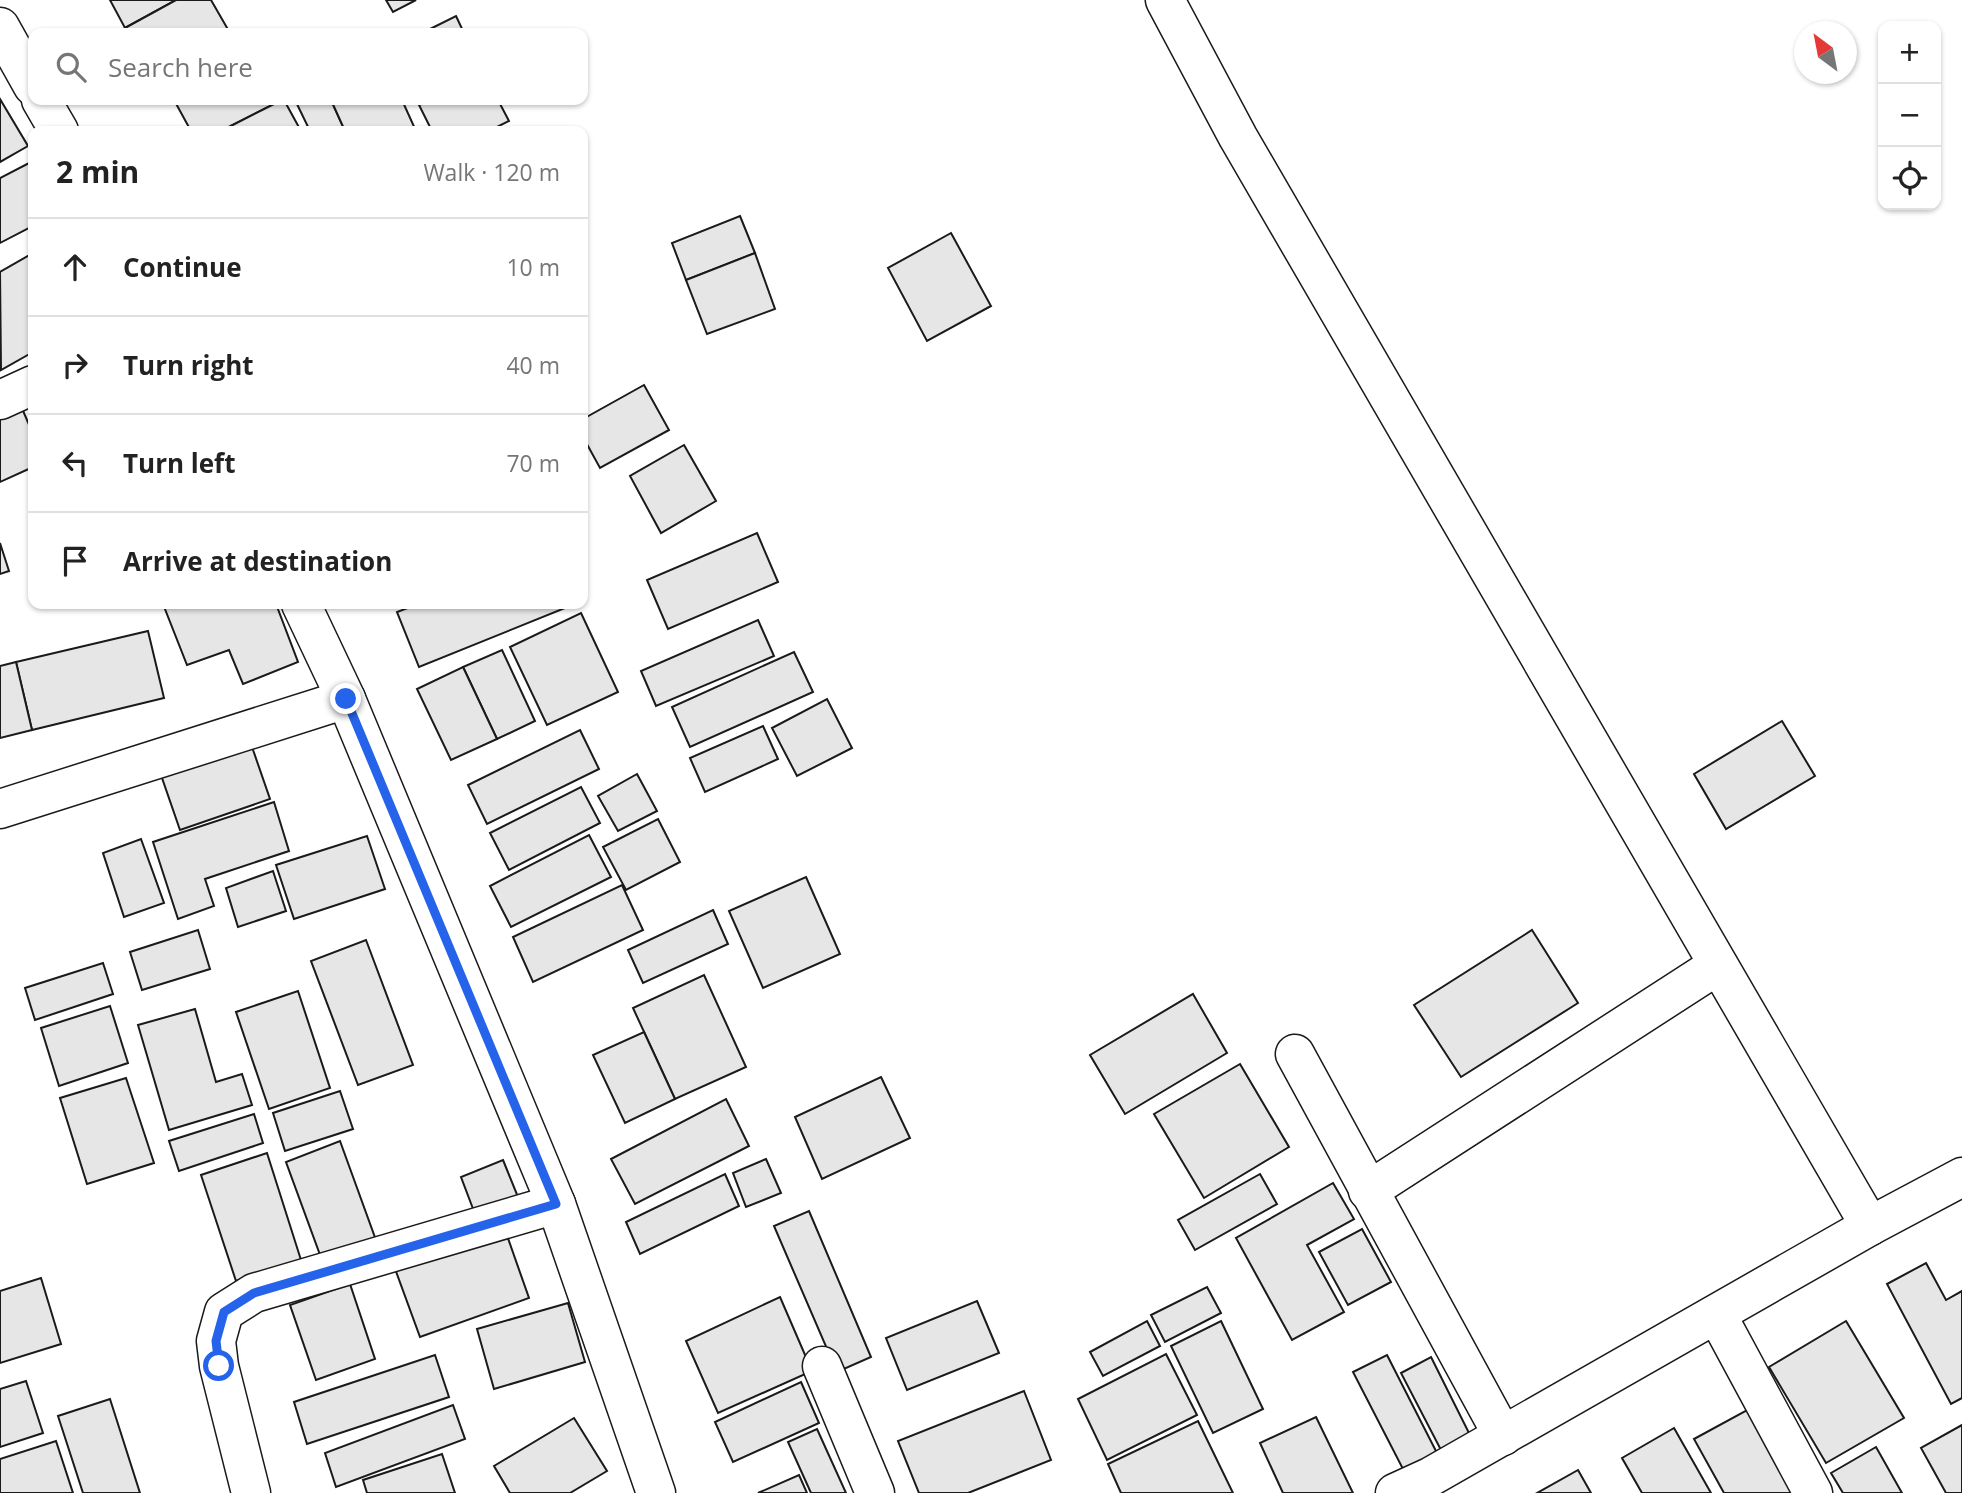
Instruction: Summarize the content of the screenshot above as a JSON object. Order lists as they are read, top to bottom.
{
  "north": "top left",
  "page": {
    "map_buttons": ["+", "−"],
    "search": "Search here",
    "heading": ["2 min", "Walk · 120 m"],
    "list": [
      ["Continue", "10 m"],
      ["Turn right", "40 m"],
      ["Turn left", "70 m"],
      "Arrive at destination"
    ]
  }
}
